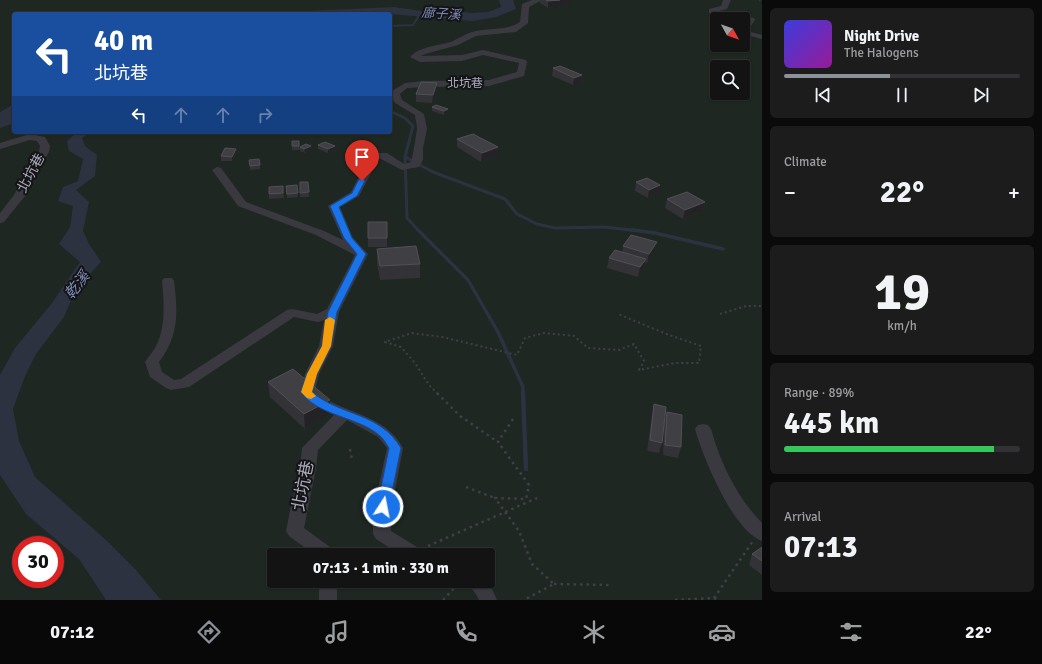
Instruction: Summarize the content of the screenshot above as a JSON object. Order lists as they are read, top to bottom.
{
  "streets": {
    "street": ["北坑巷"]
  },
  "water": ["廍子溪", "乾溪"],
  "north": "bottom right",
  "page": {
    "turn": ["40 m", "北坑巷"],
    "song": ["Night Drive", "The Halogens"],
    "tile": [
      "Climate",
      ["19", "km/h"],
      ["Range · 89%", "445 km"],
      ["Arrival", "07:13"]
    ],
    "heat": ["−", "22°", "+"],
    "limit": "30",
    "trip": "07:13 · 1 min · 330 m",
    "tabs": ["07:12", "22°"]
  }
}
